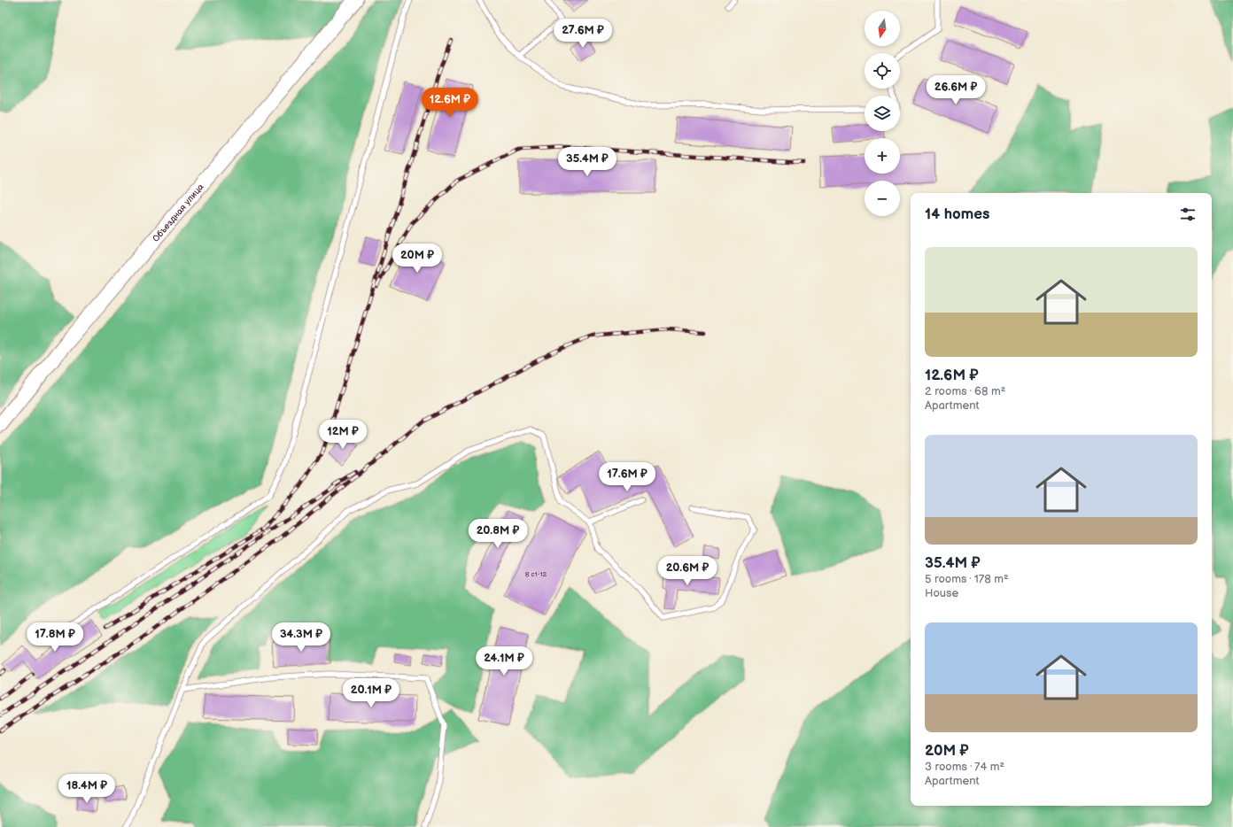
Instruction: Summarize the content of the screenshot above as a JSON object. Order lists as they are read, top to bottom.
{
  "streets": {
    "main road": ["Объездная улица"]
  },
  "house_numbers": ["8 с1-12"],
  "north": "bottom",
  "page": {
    "map_buttons": ["+", "−"],
    "price": [
      "27.6M ₽",
      "26.6M ₽",
      "12.6M ₽",
      "35.4M ₽",
      "20M ₽",
      "12M ₽",
      "17.6M ₽",
      "20.8M ₽",
      "20.6M ₽",
      "17.8M ₽",
      "34.3M ₽",
      "24.1M ₽",
      "20.1M ₽",
      "18.4M ₽"
    ],
    "heading": "14 homes",
    "list": [
      {
        "name": "12.6M ₽",
        "note": "2 rooms · 68 m² · Apartment"
      },
      {
        "name": "35.4M ₽",
        "note": "5 rooms · 178 m² · House"
      },
      {
        "name": "20M ₽",
        "note": "3 rooms · 74 m² · Apartment"
      }
    ]
  }
}
